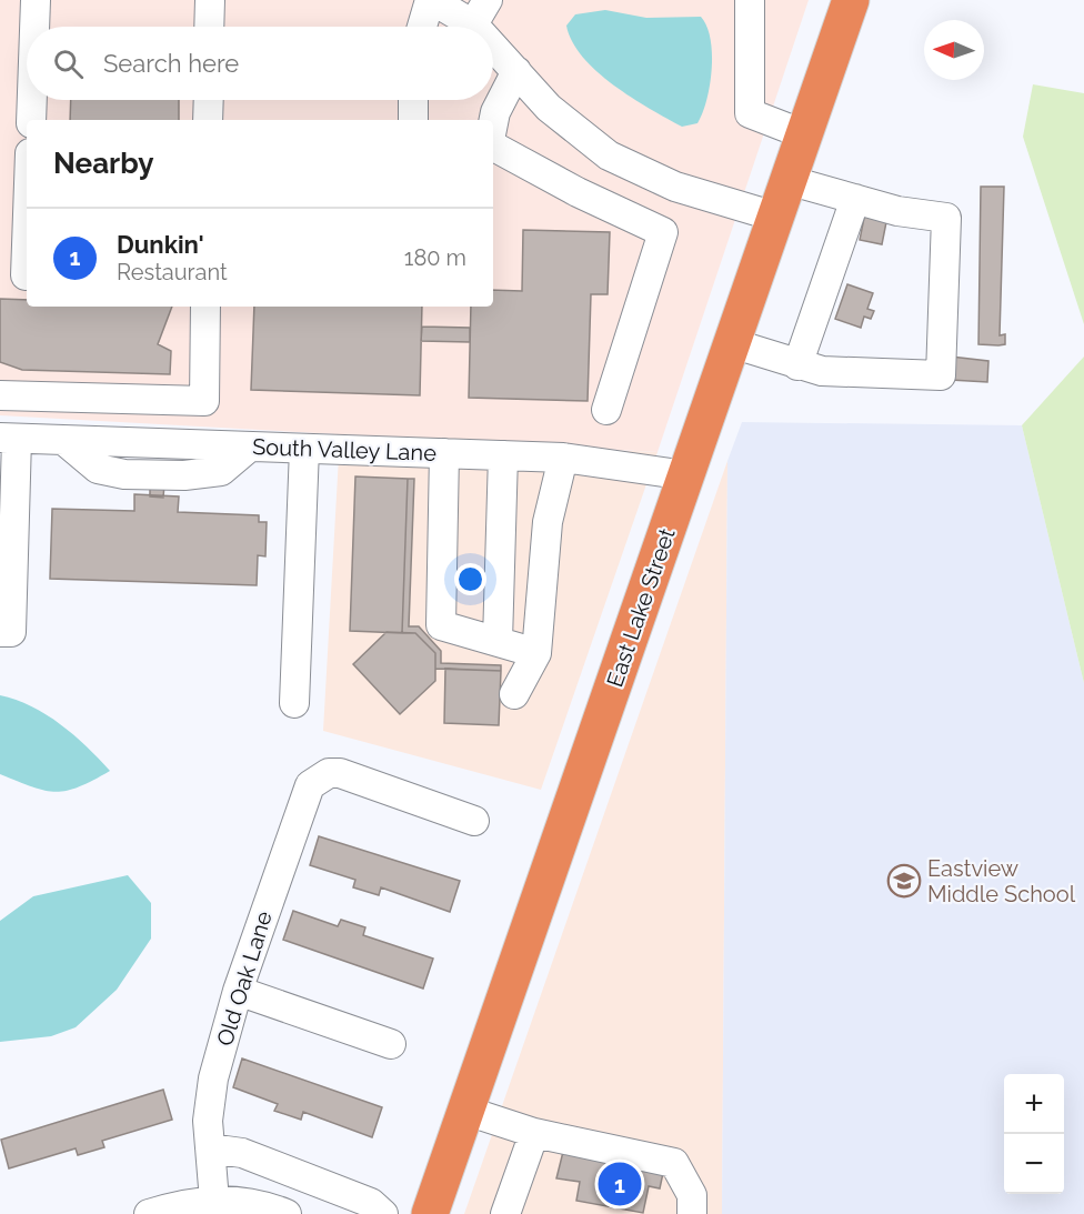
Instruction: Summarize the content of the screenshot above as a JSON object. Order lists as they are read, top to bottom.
{
  "streets": {
    "highway": ["East Lake Street"],
    "street": ["South Valley Lane", "Old Oak Lane"]
  },
  "crossings": [
    ["South Valley Lane", "East Lake Street"]
  ],
  "places": {
    "school or university": ["Eastview Middle School"]
  },
  "north": "left",
  "page": {
    "search": "Search here",
    "heading": "Nearby",
    "list": [
      {
        "mark": "1",
        "name": "Dunkin'",
        "note": "Restaurant",
        "value": "180 m"
      }
    ],
    "map_buttons": ["+", "−"],
    "pins": "1"
  }
}
